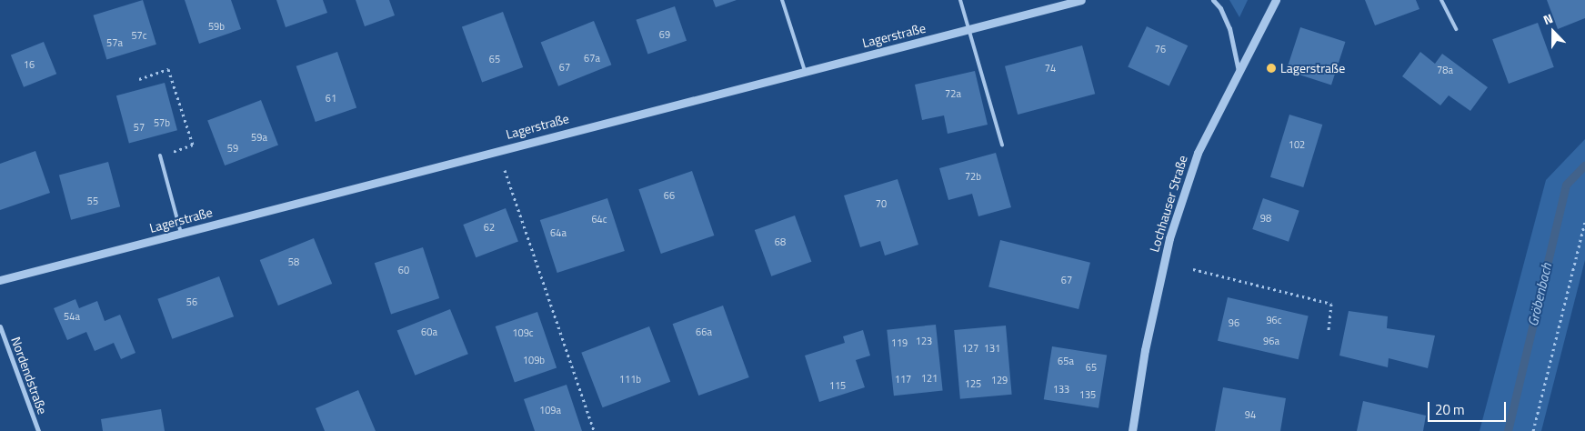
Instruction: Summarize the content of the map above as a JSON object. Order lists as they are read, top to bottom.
{
  "streets": {
    "street": ["Lagerstraße", "Lochhauser Straße", "Nordendstraße"]
  },
  "water": ["Gröbenbach"],
  "places": ["Lagerstraße"],
  "house_numbers": [
    "59b",
    "69",
    "57c",
    "57a",
    "76",
    "67a",
    "65",
    "16",
    "67",
    "74",
    "78a",
    "72a",
    "61",
    "57b",
    "57",
    "59a",
    "102",
    "59",
    "72b",
    "66",
    "55",
    "70",
    "98",
    "64c",
    "62",
    "64a",
    "68",
    "58",
    "60",
    "67",
    "56",
    "54a",
    "96c",
    "96",
    "60a",
    "66a",
    "109c",
    "123",
    "96a",
    "119",
    "127",
    "131",
    "109b",
    "65a",
    "65",
    "121",
    "111b",
    "117",
    "129",
    "125",
    "115",
    "133",
    "135",
    "109a",
    "94"
  ],
  "scale_bar": "20 m",
  "north": "top"
}
